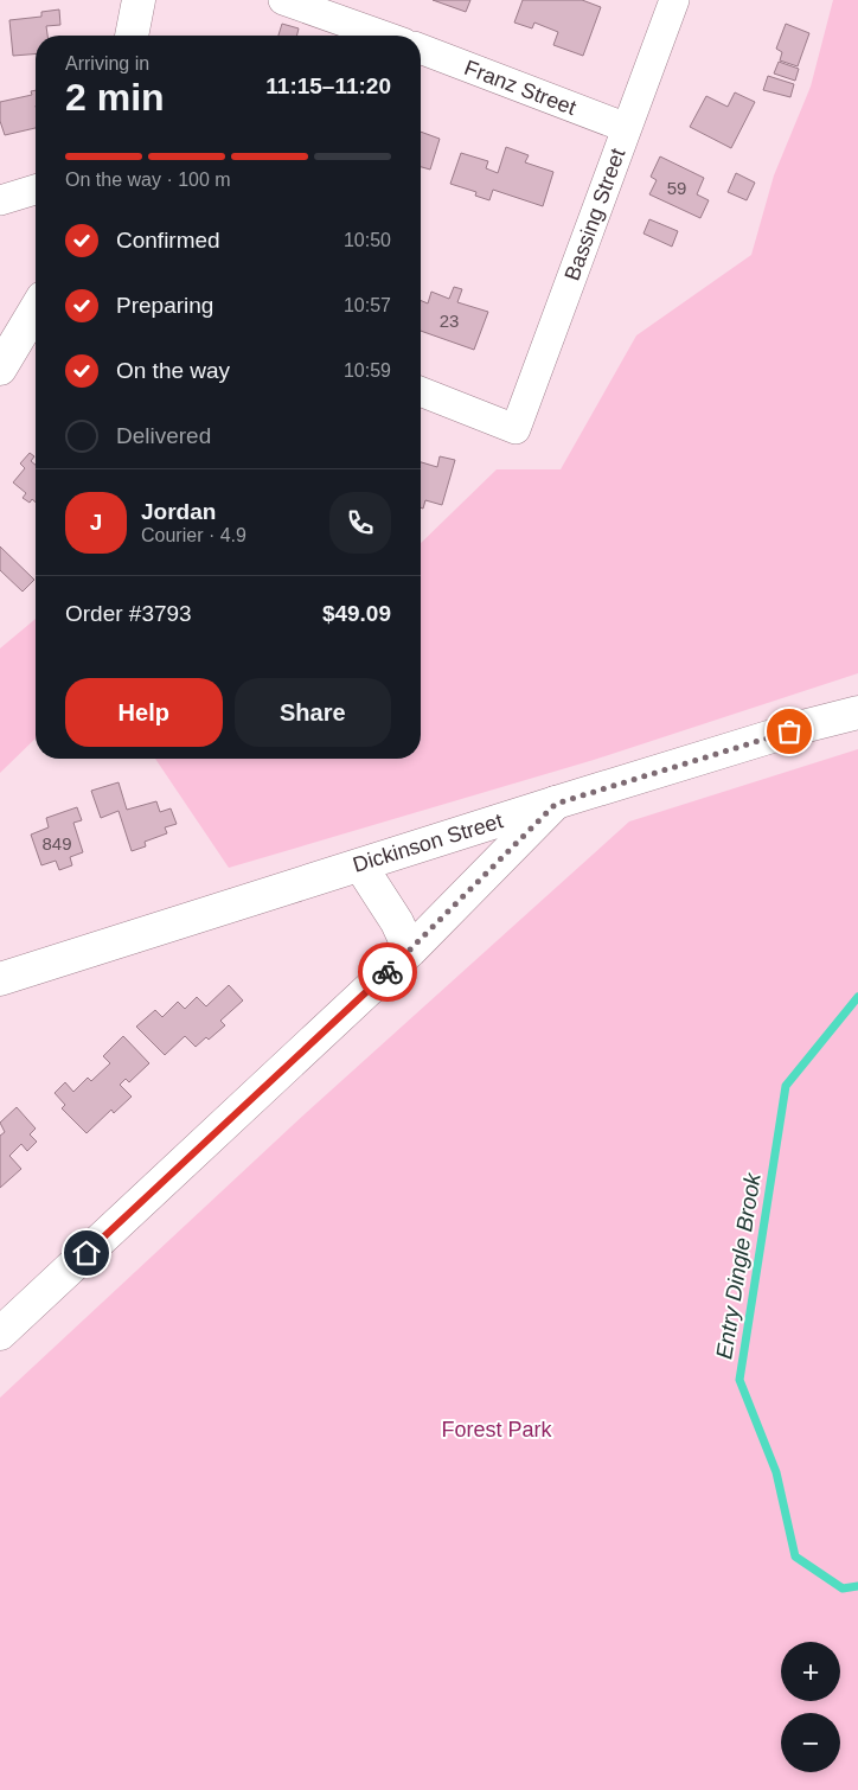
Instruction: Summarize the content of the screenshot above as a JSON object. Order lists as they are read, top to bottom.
{
  "streets": {
    "main road": ["Dickinson Street"],
    "street": ["Franz Street", "Bassing Street"]
  },
  "crossings": [
    ["Franz Street", "Bassing Street"]
  ],
  "water": ["Entry Dingle Brook"],
  "parks": ["Forest Park"],
  "house_numbers": ["59", "23", "849"],
  "page": {
    "heading": ["2 min", "Arriving in", "11:15–11:20"],
    "panel": [
      "Jordan",
      "Courier · 4.9",
      "Order #3793",
      "$49.09"
    ],
    "bar": "On the way · 100 m",
    "list": [
      ["Confirmed", "10:50"],
      ["Preparing", "10:57"],
      ["On the way", "10:59"],
      "Delivered"
    ],
    "round": "J",
    "buttons": ["Help", "Share"],
    "map_buttons": ["+", "−"]
  }
}
